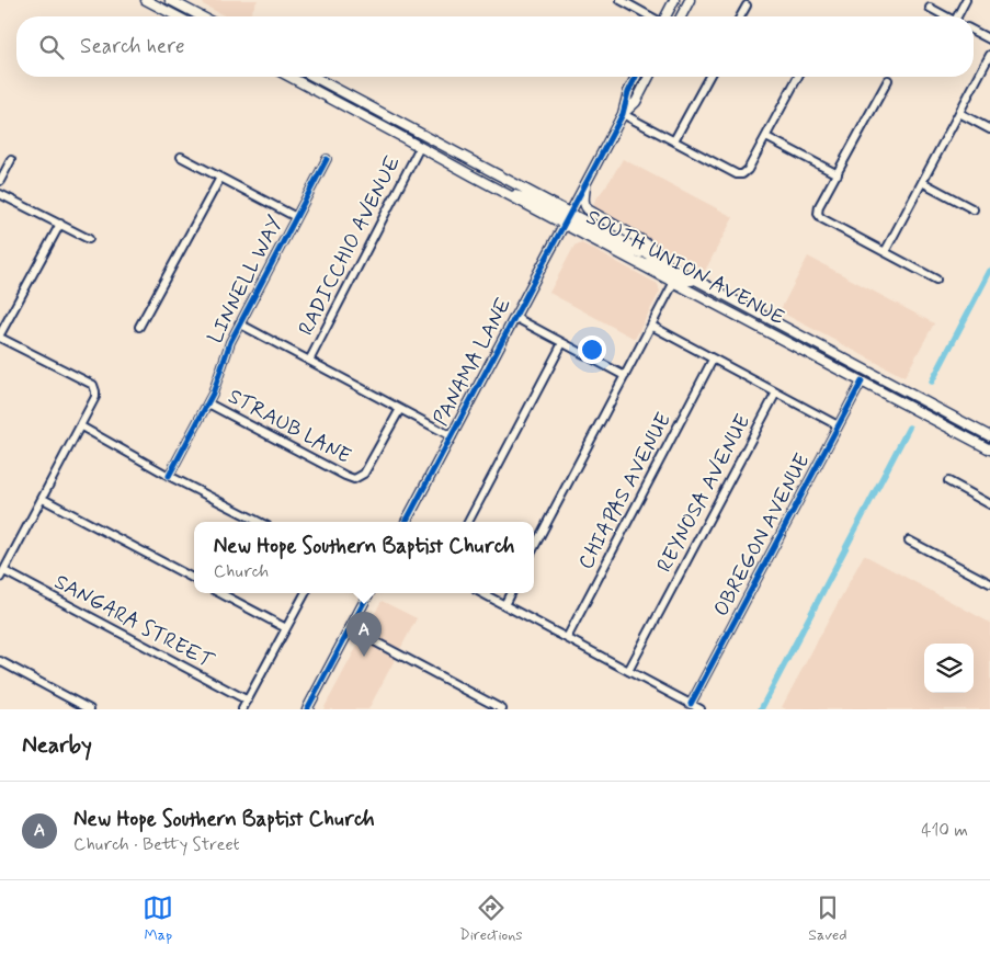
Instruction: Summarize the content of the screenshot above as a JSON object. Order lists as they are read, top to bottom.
{
  "streets": {
    "main road": ["SOUTH UNION AVENUE", "PANAMA LANE"],
    "street": [
      "RADICCHIO AVENUE",
      "LINNELL WAY",
      "STRAUB LANE",
      "CHIAPAS AVENUE",
      "REYNOSA AVENUE",
      "OBREGON AVENUE",
      "SANGARA STREET"
    ]
  },
  "crossings": [
    ["RADICCHIO AVENUE", "SOUTH UNION AVENUE"],
    ["SOUTH UNION AVENUE", "PANAMA LANE"],
    ["SOUTH UNION AVENUE", "OBREGON AVENUE"],
    ["LINNELL WAY", "STRAUB LANE"]
  ],
  "page": {
    "search": "Search here",
    "popup": ["New Hope Southern Baptist Church", "Church"],
    "pins": "A",
    "heading": "Nearby",
    "list": [
      {
        "mark": "A",
        "name": "New Hope Southern Baptist Church",
        "note": "Church · Betty Street",
        "value": "410 m"
      }
    ],
    "nav": ["Map", "Directions", "Saved"]
  }
}
